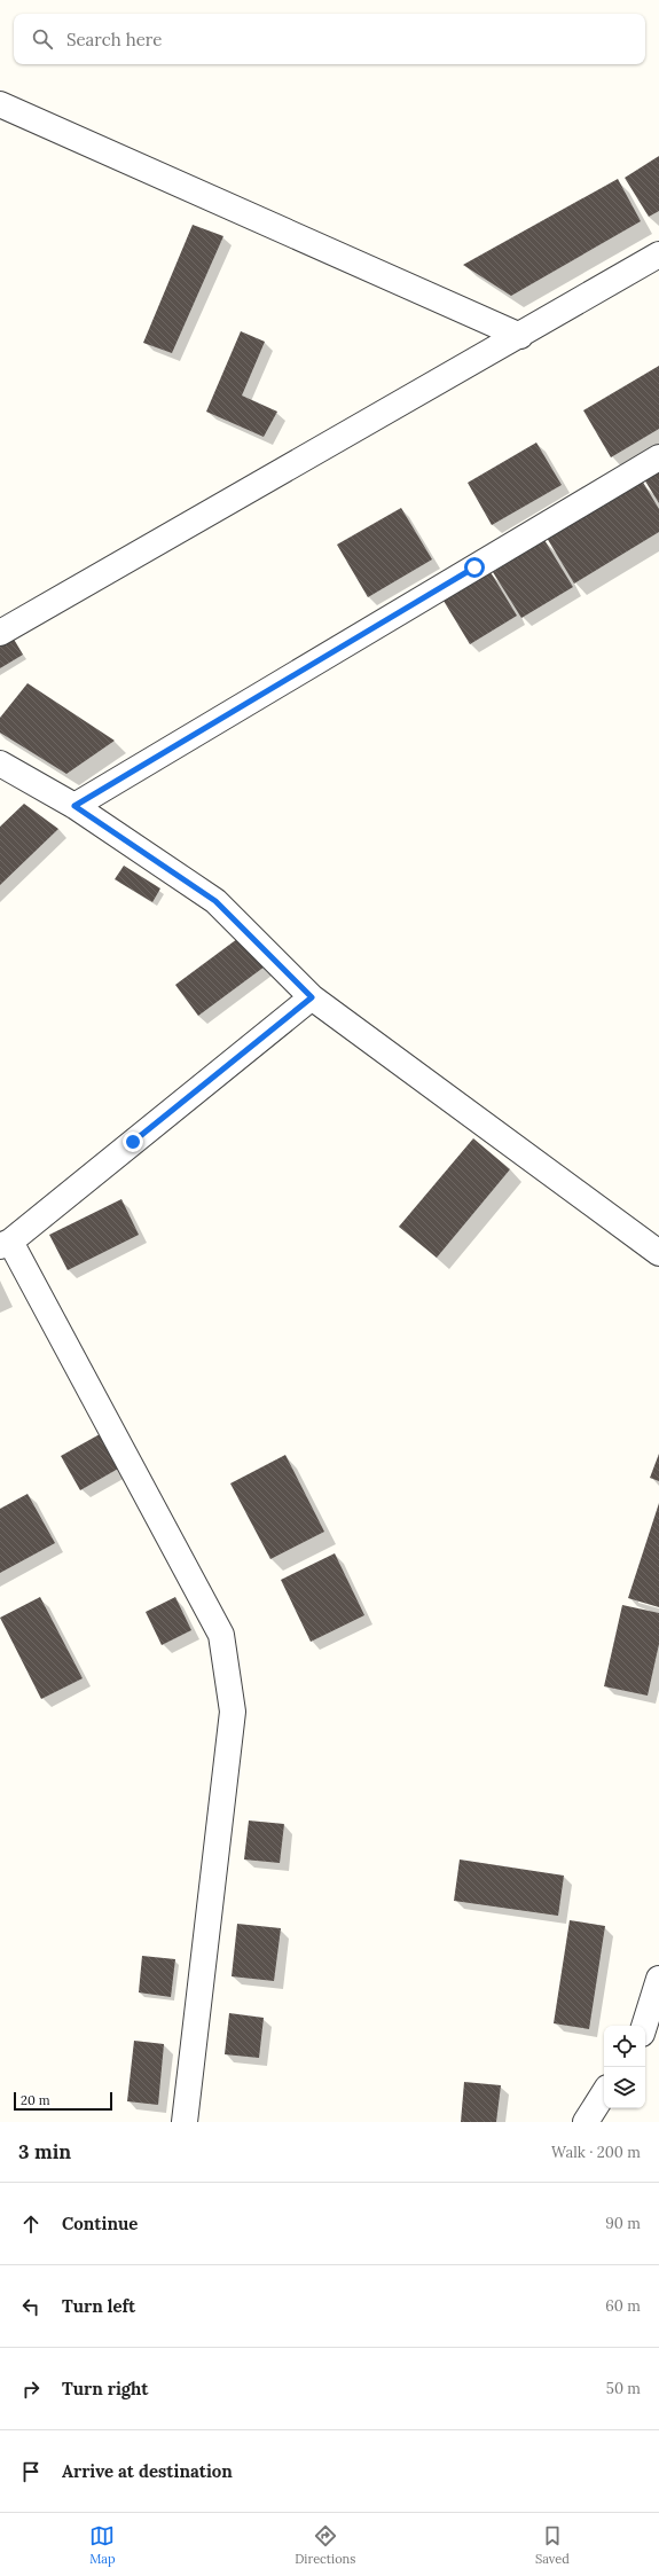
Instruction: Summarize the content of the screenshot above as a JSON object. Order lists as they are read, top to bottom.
{
  "scale_bar": "20 m",
  "page": {
    "search": "Search here",
    "scale": "20 m",
    "heading": ["3 min", "Walk · 200 m"],
    "list": [
      ["Continue", "90 m"],
      ["Turn left", "60 m"],
      ["Turn right", "50 m"],
      "Arrive at destination"
    ],
    "nav": ["Map", "Directions", "Saved"]
  }
}
